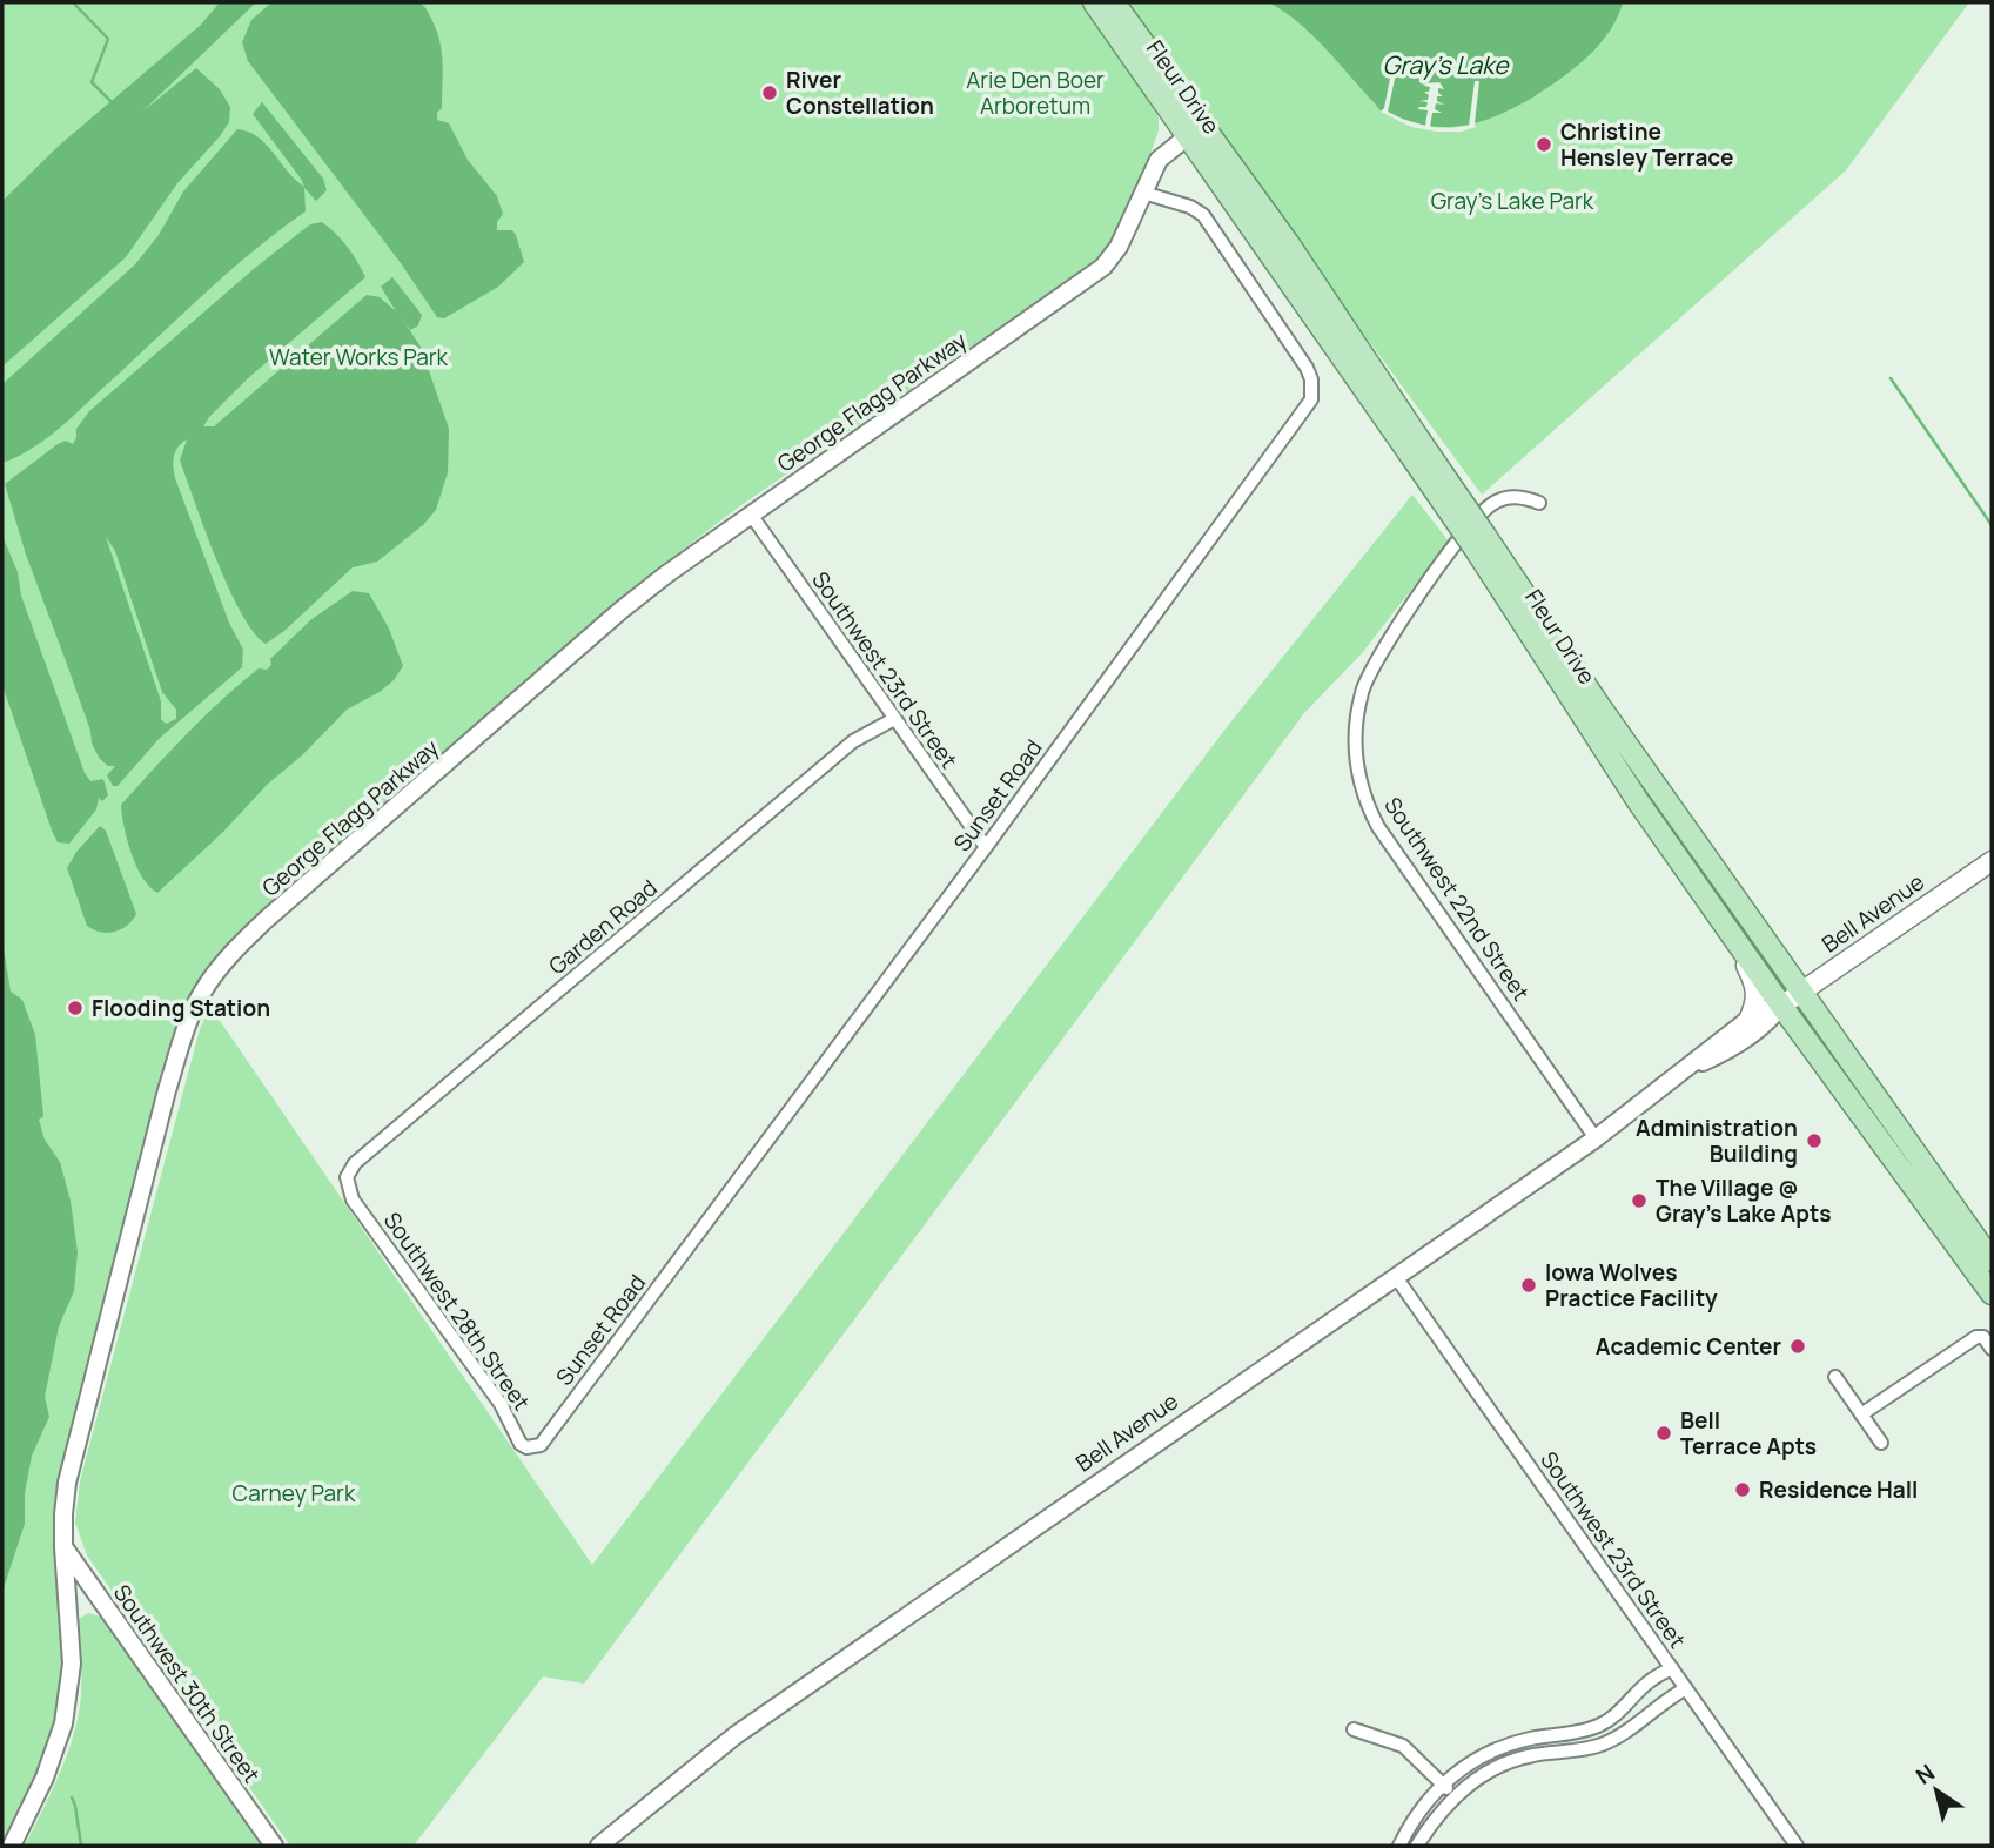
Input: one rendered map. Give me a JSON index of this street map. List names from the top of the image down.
{
  "streets": {
    "main road": ["Fleur Drive", "Bell Avenue"],
    "street": [
      "George Flagg Parkway",
      "Southwest 23rd Street",
      "Sunset Road",
      "Southwest 22nd Street",
      "Garden Road",
      "Southwest 28th Street",
      "Southwest 30th Street"
    ]
  },
  "crossings": [
    ["Fleur Drive", "George Flagg Parkway"],
    ["Fleur Drive", "Bell Avenue"],
    ["George Flagg Parkway", "Southwest 23rd Street"],
    ["George Flagg Parkway", "Sunset Road"],
    ["George Flagg Parkway", "Southwest 30th Street"],
    ["Southwest 23rd Street", "Sunset Road"],
    ["Southwest 23rd Street", "Bell Avenue"],
    ["Southwest 23rd Street", "Garden Road"],
    ["Sunset Road", "Southwest 28th Street"],
    ["Southwest 22nd Street", "Bell Avenue"],
    ["Garden Road", "Southwest 28th Street"]
  ],
  "water": ["Gray's Lake"],
  "parks": [
    "Arie Den Boer Arboretum",
    "Gray's Lake Park",
    "Water Works Park",
    "Carney Park"
  ],
  "places": [
    "River Constellation",
    "Christine Hensley Terrace",
    "Flooding Station",
    "Administration Building",
    "The Village @ Gray's Lake Apts",
    "Iowa Wolves Practice Facility",
    "Academic Center",
    "Bell Terrace Apts",
    "Residence Hall"
  ],
  "north": "top left"
}
